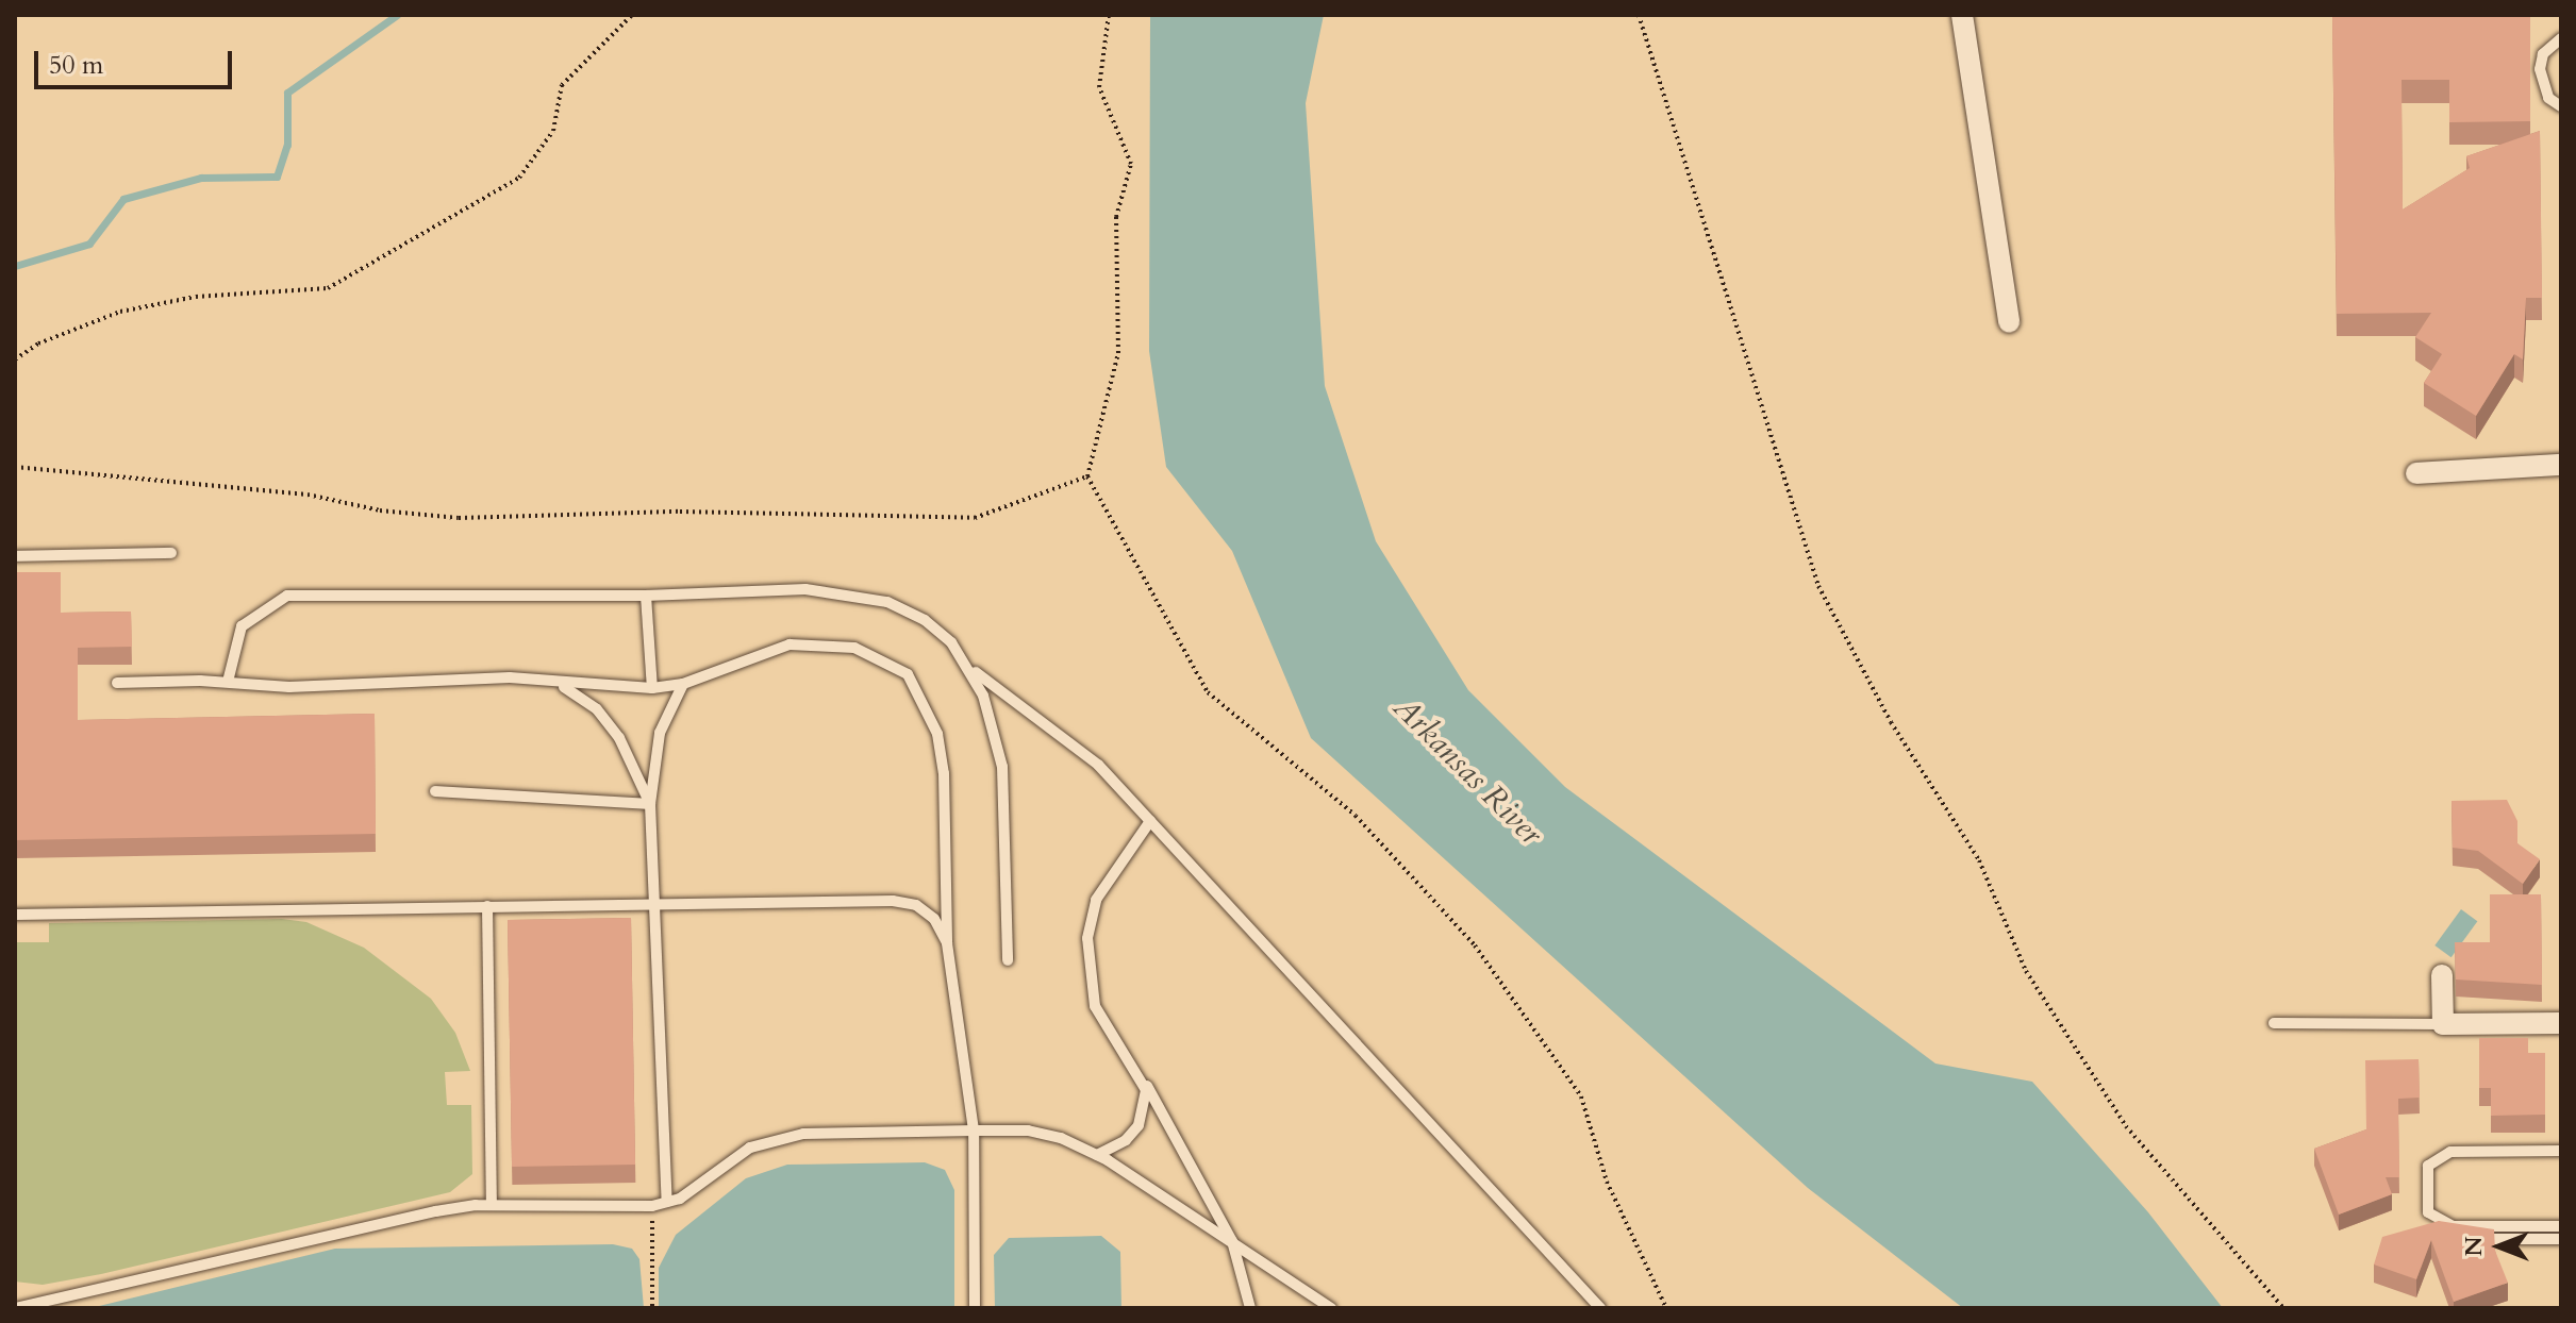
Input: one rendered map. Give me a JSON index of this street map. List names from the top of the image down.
{
  "water": ["Arkansas River"],
  "scale_bar": "50 m",
  "north": "left"
}
